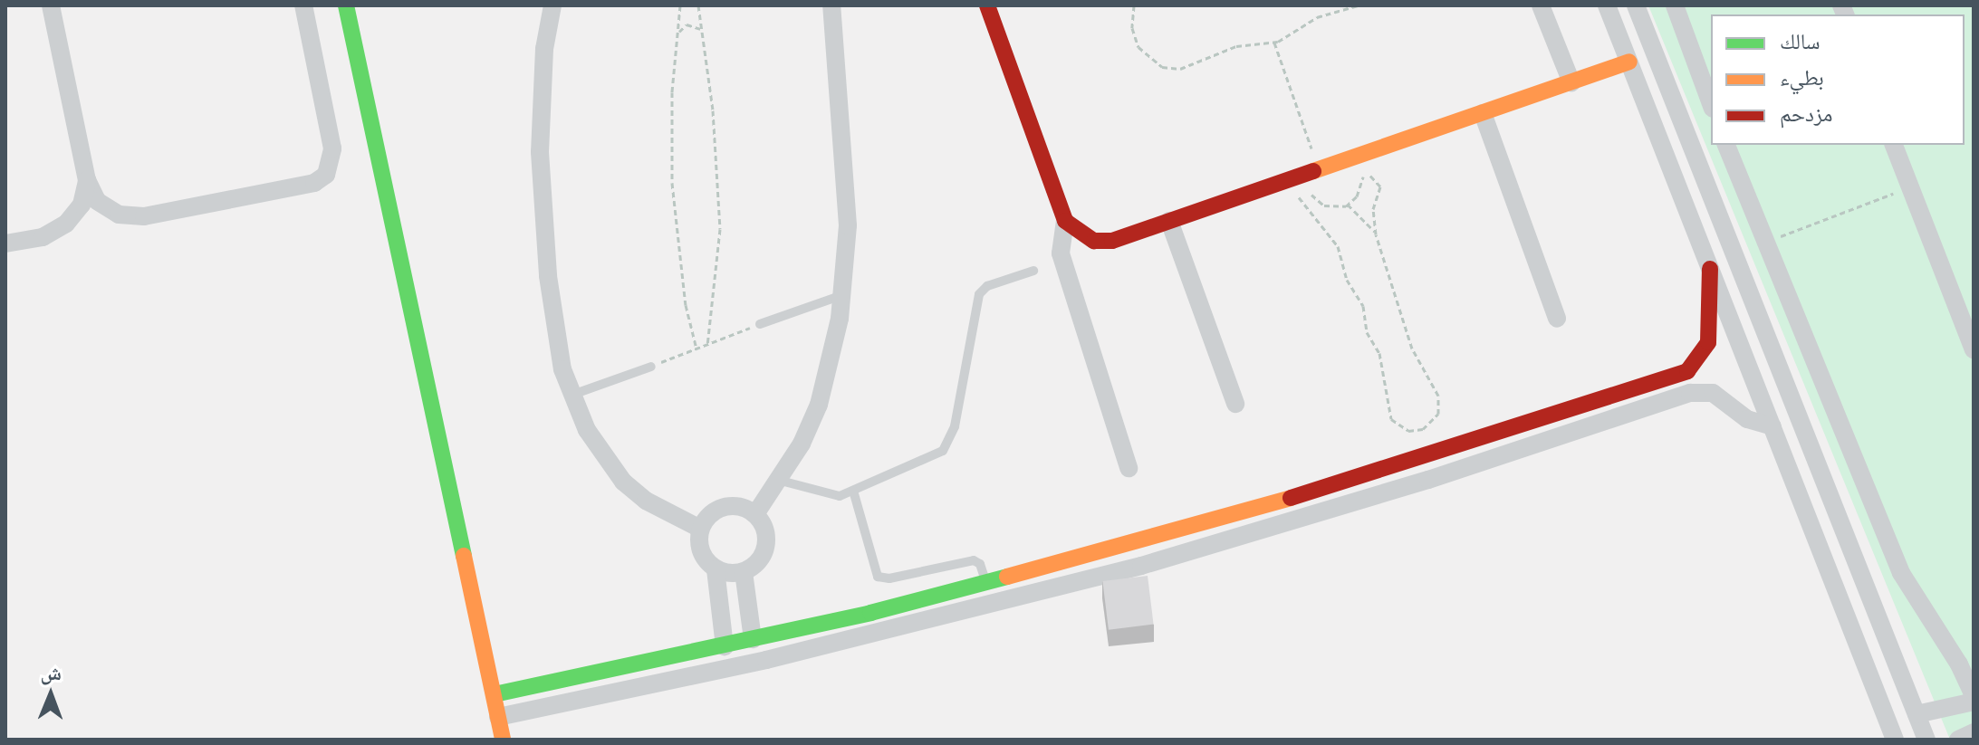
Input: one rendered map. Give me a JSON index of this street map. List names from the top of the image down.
{
  "legend": ["سالك", "بطيء", "مزدحم"],
  "north": "top"
}
